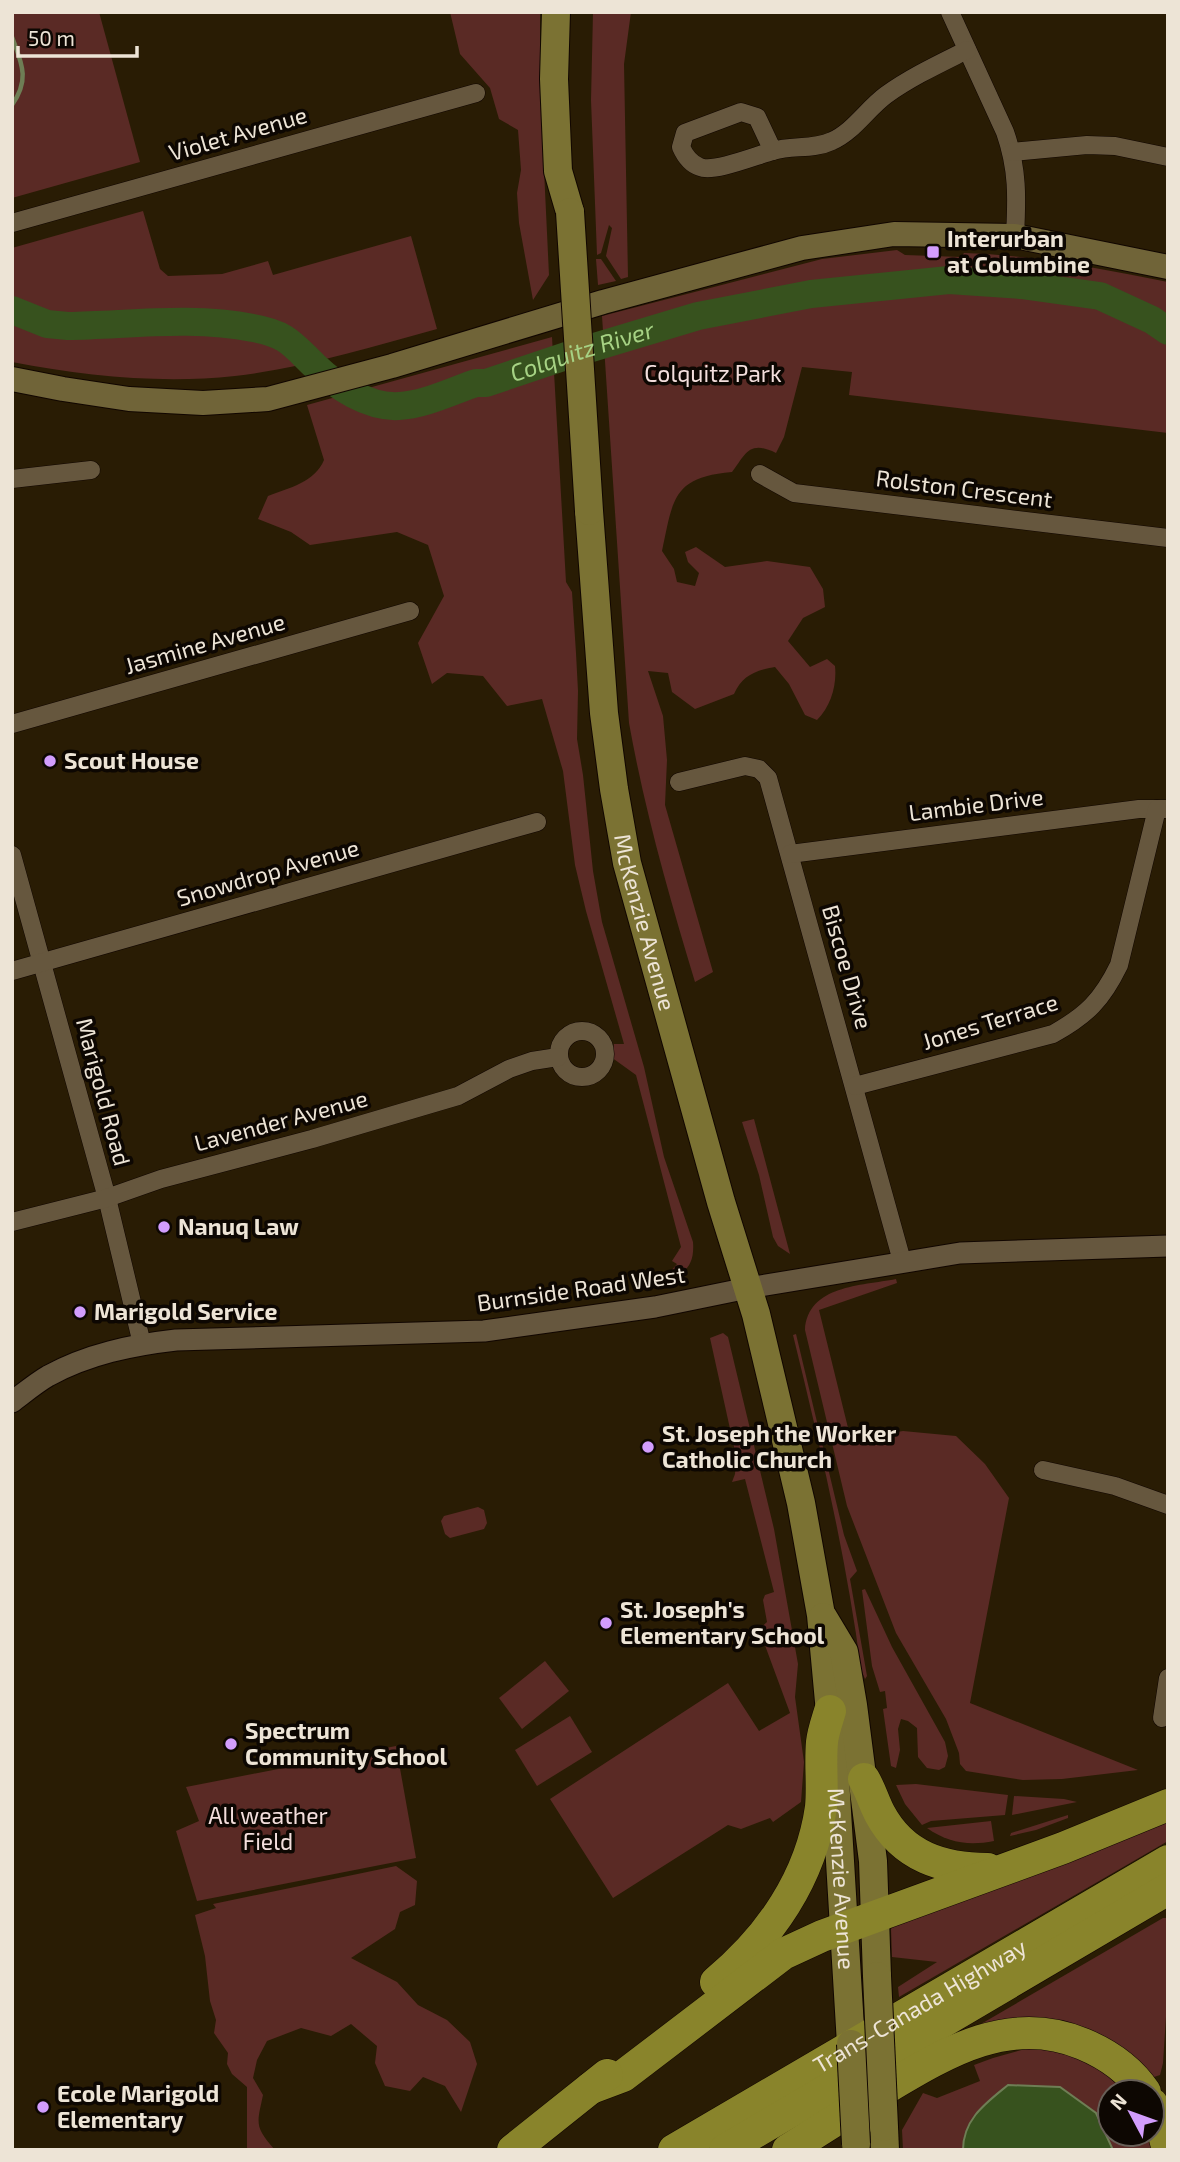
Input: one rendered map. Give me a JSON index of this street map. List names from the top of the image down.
{
  "streets": {
    "highway": ["Trans-Canada Highway"],
    "main road": ["McKenzie Avenue"],
    "street": [
      "Violet Avenue",
      "Rolston Crescent",
      "Jasmine Avenue",
      "Lambie Drive",
      "Snowdrop Avenue",
      "Biscoe Drive",
      "Jones Terrace",
      "Marigold Road",
      "Lavender Avenue",
      "Burnside Road West"
    ]
  },
  "crossings": [
    ["Lambie Drive", "Biscoe Drive"],
    ["Lambie Drive", "Jones Terrace"],
    ["Snowdrop Avenue", "Marigold Road"],
    ["McKenzie Avenue", "Burnside Road West"],
    ["Biscoe Drive", "Jones Terrace"],
    ["Biscoe Drive", "Burnside Road West"],
    ["Marigold Road", "Lavender Avenue"],
    ["Marigold Road", "Burnside Road West"]
  ],
  "water": ["Colquitz River"],
  "parks": ["Colquitz Park", "All weather Field"],
  "places": {
    "transit": ["Interurban at Columbine"],
    "other": [
      "Scout House",
      "Nanuq Law",
      "Marigold Service",
      "St. Joseph the Worker Catholic Church",
      "St. Joseph's Elementary School",
      "Spectrum Community School",
      "Ecole Marigold Elementary"
    ]
  },
  "scale_bar": "50 m",
  "north": "top left"
}
